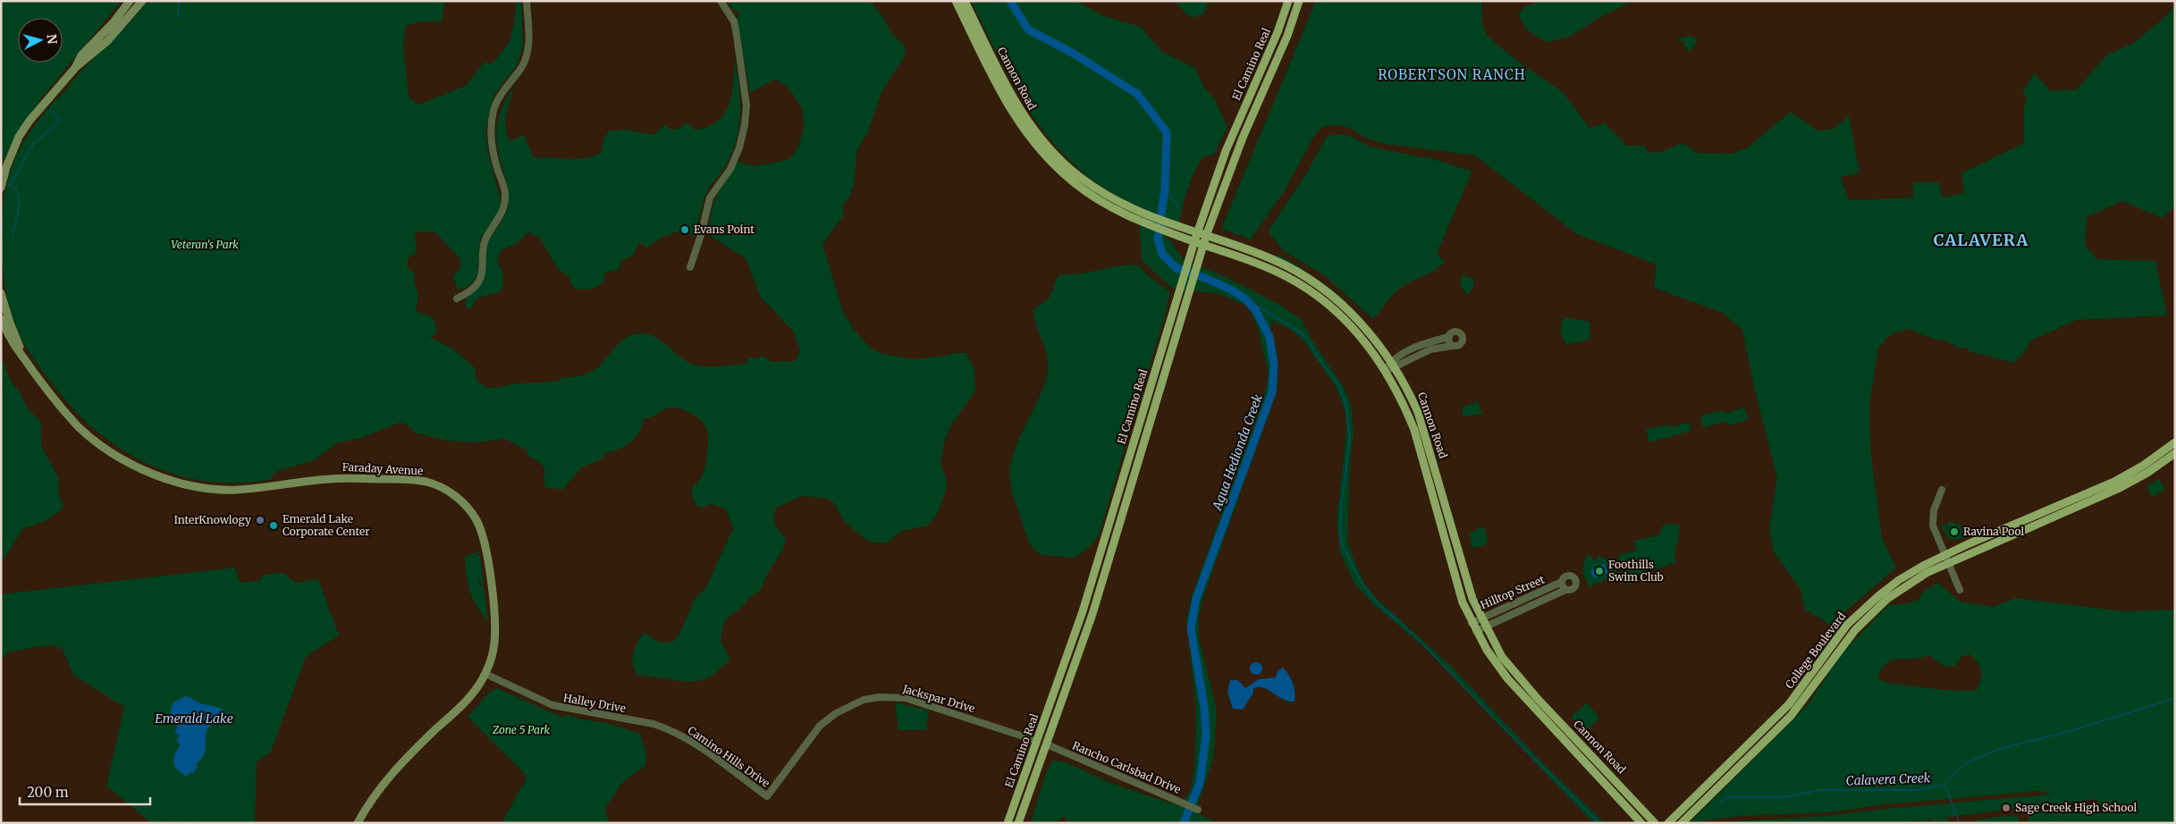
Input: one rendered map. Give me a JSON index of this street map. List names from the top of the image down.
{
  "streets": {
    "main road": [
      "El Camino Real",
      "Cannon Road",
      "Faraday Avenue",
      "College Boulevard"
    ],
    "street": [
      "Hilltop Street",
      "Jackspar Drive",
      "Halley Drive",
      "Camino Hills Drive",
      "Rancho Carlsbad Drive"
    ]
  },
  "crossings": [
    ["El Camino Real", "Cannon Road"],
    ["El Camino Real", "Jackspar Drive"],
    ["El Camino Real", "Rancho Carlsbad Drive"],
    ["Cannon Road", "Hilltop Street"],
    ["Faraday Avenue", "Halley Drive"],
    ["Jackspar Drive", "Camino Hills Drive"],
    ["Halley Drive", "Camino Hills Drive"]
  ],
  "districts": ["ROBERTSON RANCH", "CALAVERA"],
  "water": ["Agua Hedionda Creek", "Emerald Lake", "Calavera Creek"],
  "parks": ["Veteran's Park", "Zone 5 Park"],
  "places": [
    "Evans Point",
    "InterKnowlogy",
    "Emerald Lake Corporate Center",
    "Ravina Pool",
    "Foothills Swim Club",
    "Sage Creek High School"
  ],
  "scale_bar": "200 m",
  "north": "right"
}
